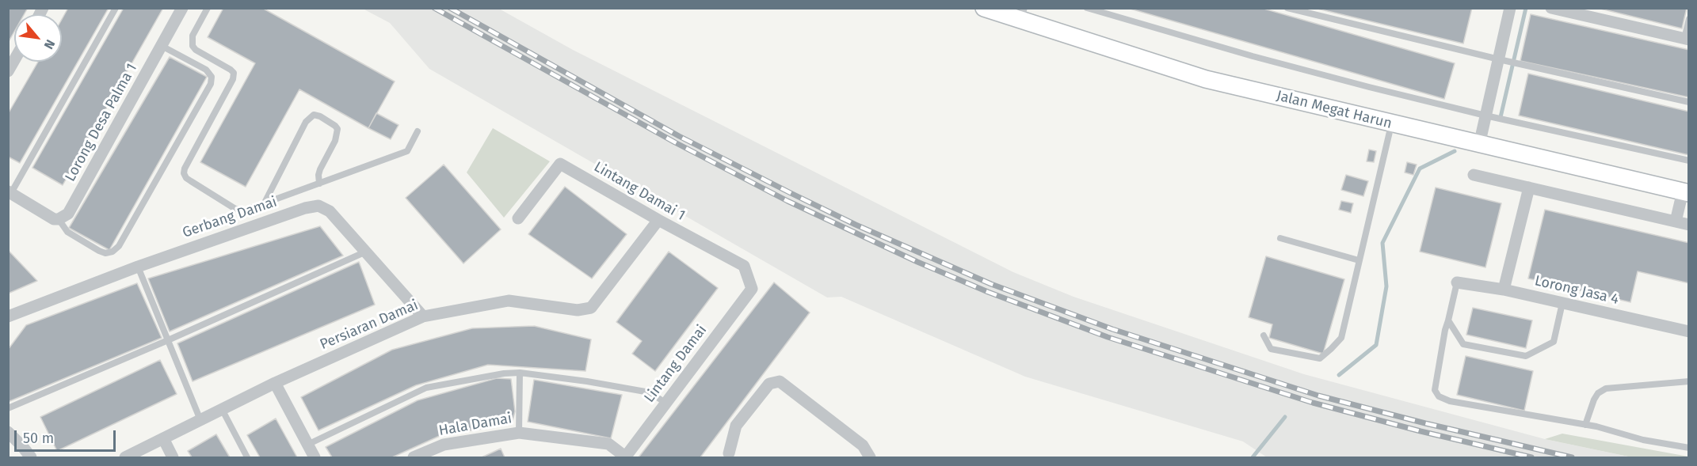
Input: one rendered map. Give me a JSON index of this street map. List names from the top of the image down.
{
  "streets": {
    "street": [
      "Jalan Megat Harun",
      "Lorong Desa Palma 1",
      "Lintang Damai 1",
      "Gerbang Damai",
      "Lorong Jasa 4",
      "Persiaran Damai",
      "Lintang Damai",
      "Hala Damai"
    ]
  },
  "crossings": [
    ["Lintang Damai 1", "Persiaran Damai"],
    ["Lintang Damai 1", "Lintang Damai"],
    ["Gerbang Damai", "Persiaran Damai"],
    ["Lintang Damai", "Hala Damai"]
  ],
  "scale_bar": "50 m",
  "north": "bottom right"
}
